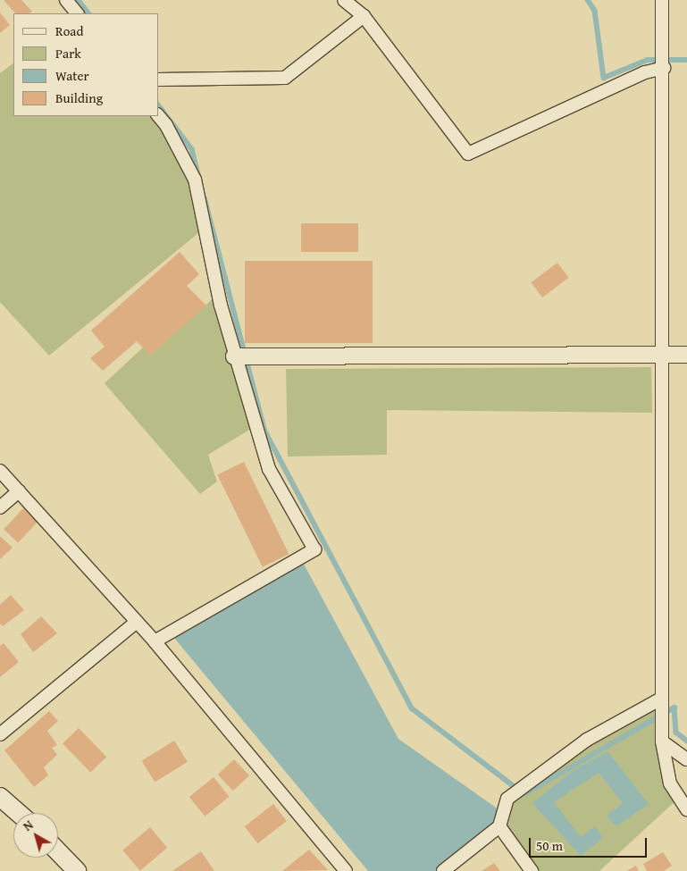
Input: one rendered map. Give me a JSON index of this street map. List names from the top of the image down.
{
  "legend": [
    "Road",
    "Park",
    "Water",
    "Building"
  ],
  "scale_bar": "50 m",
  "north": "top left"
}
